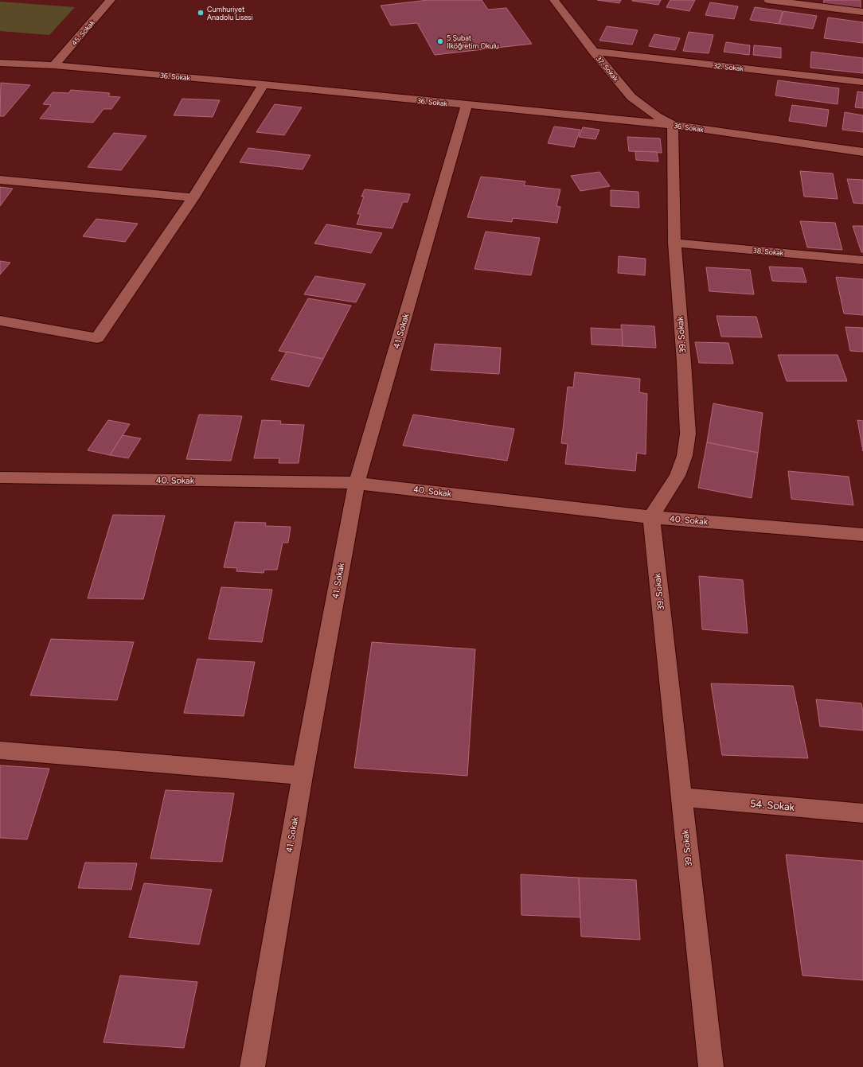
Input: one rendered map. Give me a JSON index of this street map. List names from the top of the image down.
{
  "streets": {
    "street": [
      "45. Sokak",
      "32. Sokak",
      "37. Sokak",
      "36. Sokak",
      "38. Sokak",
      "41. Sokak",
      "39. Sokak",
      "40. Sokak",
      "54. Sokak"
    ]
  },
  "crossings": [
    ["45. Sokak", "36. Sokak"],
    ["32. Sokak", "37. Sokak"],
    ["37. Sokak", "36. Sokak"],
    ["37. Sokak", "39. Sokak"],
    ["36. Sokak", "41. Sokak"],
    ["36. Sokak", "39. Sokak"],
    ["38. Sokak", "39. Sokak"],
    ["41. Sokak", "40. Sokak"],
    ["39. Sokak", "40. Sokak"],
    ["39. Sokak", "54. Sokak"]
  ],
  "places": ["Cumhuriyet Anadolu Lisesi", "5 Şubat İlköğretim Okulu"]
}
